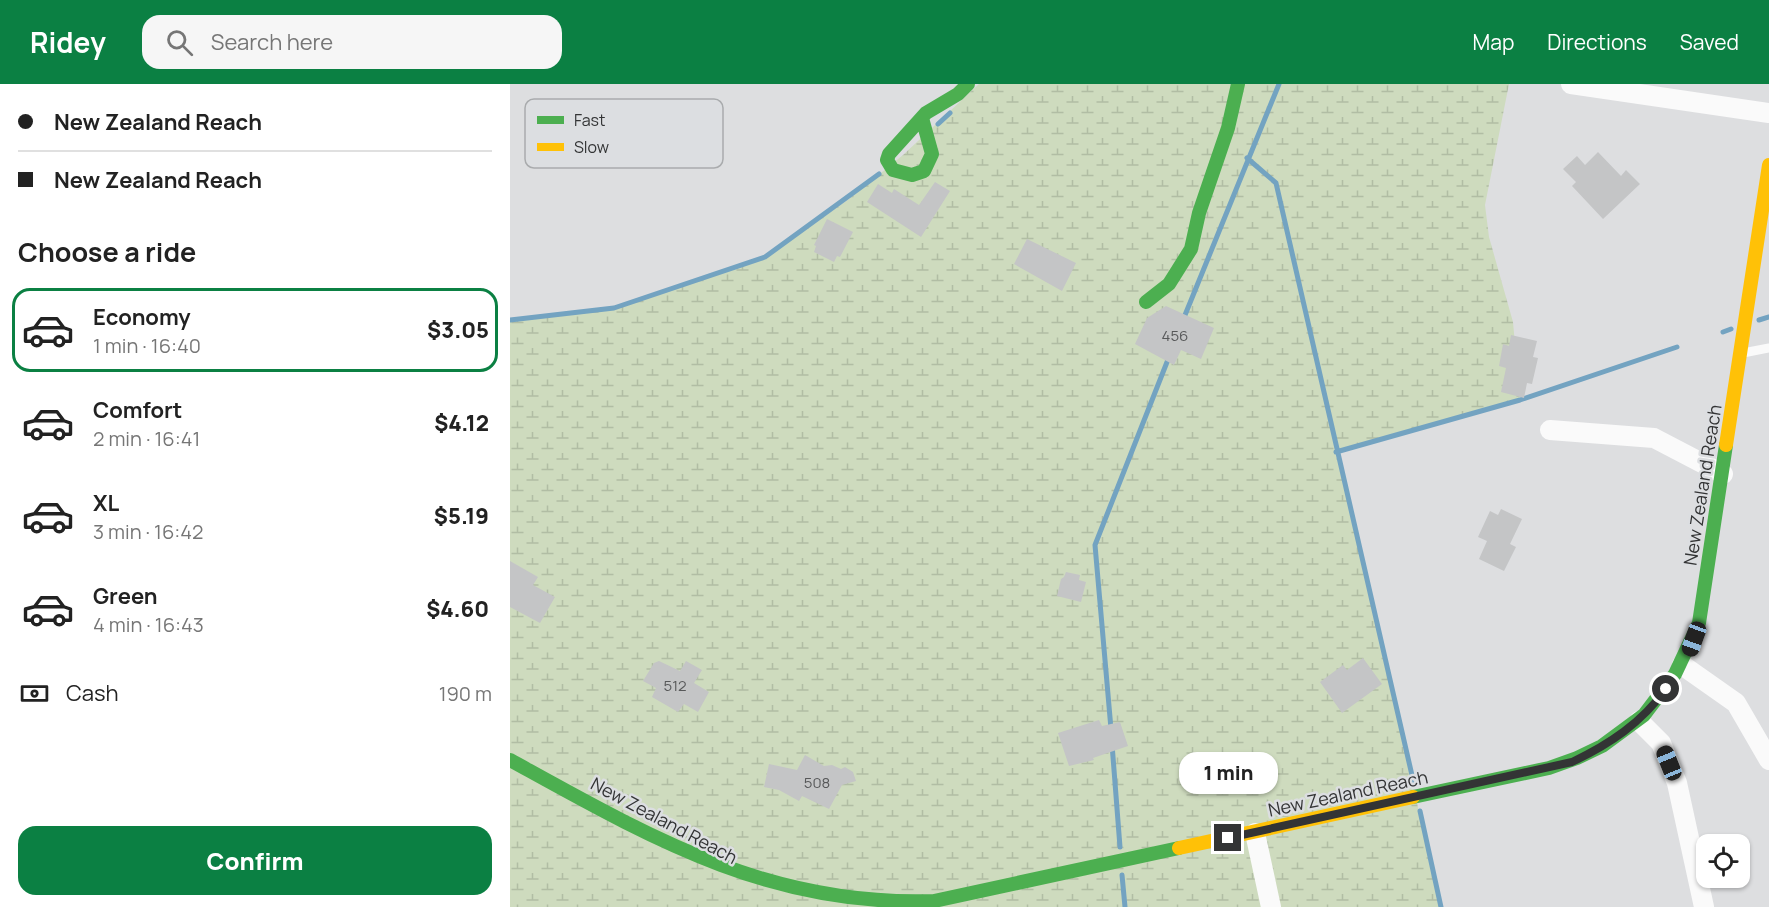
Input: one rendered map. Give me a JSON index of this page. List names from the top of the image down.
{
  "streets": {
    "street": ["New Zealand Reach"]
  },
  "house_numbers": ["456", "512", "508"],
  "legend": ["Fast", "Slow"],
  "page": {
    "header": "Ridey",
    "search": "Search here",
    "nav": ["Map", "Directions", "Saved"],
    "banner": ["New Zealand Reach", "New Zealand Reach"],
    "heading": "Choose a ride",
    "list": [
      {
        "name": "Economy",
        "note": "1 min · 16:40",
        "value": "$3.05"
      },
      {
        "name": "Comfort",
        "note": "2 min · 16:41",
        "value": "$4.12"
      },
      {
        "name": "XL",
        "note": "3 min · 16:42",
        "value": "$5.19"
      },
      {
        "name": "Green",
        "note": "4 min · 16:43",
        "value": "$4.60"
      }
    ],
    "pay": ["Cash", "190 m"],
    "bubble": "1 min",
    "buttons": "Confirm"
  }
}
